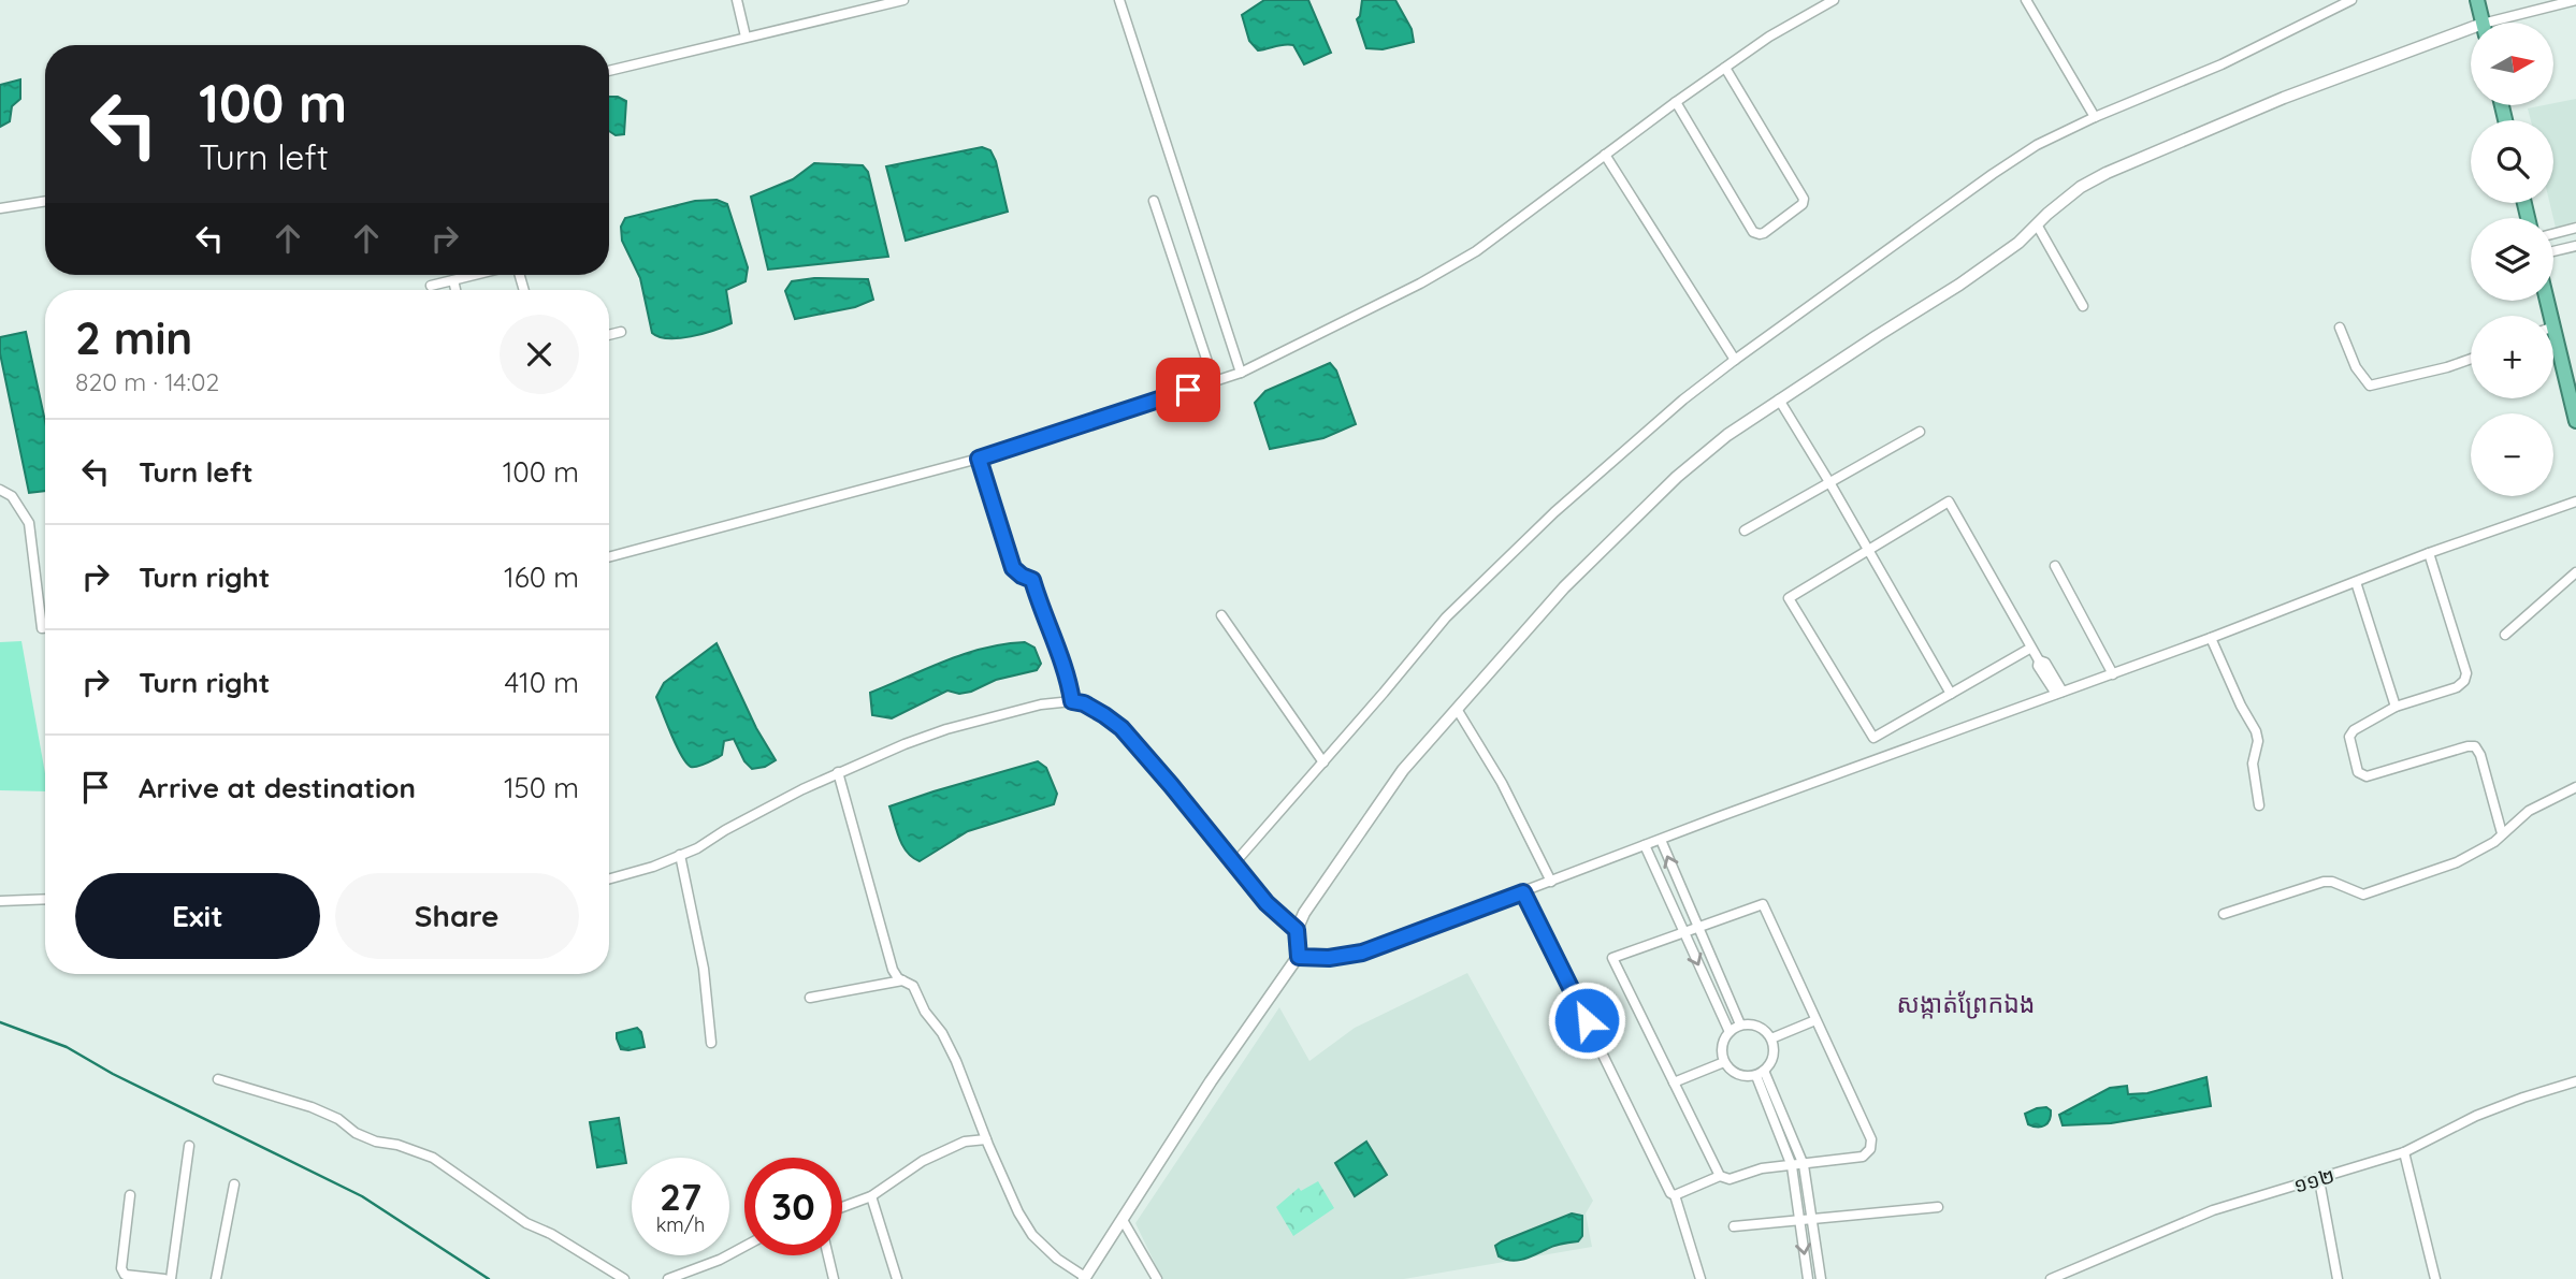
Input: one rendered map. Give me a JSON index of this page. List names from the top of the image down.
{
  "streets": {
    "street": ["១១២"]
  },
  "districts": ["សង្កាត់ព្រែកឯង"],
  "north": "right",
  "page": {
    "map_buttons": ["+", "−"],
    "turn": ["100 m", "Turn left"],
    "heading": ["2 min", "820 m · 14:02"],
    "list": [
      {
        "name": "Turn left",
        "value": "100 m"
      },
      {
        "name": "Turn right",
        "value": "160 m"
      },
      {
        "name": "Turn right",
        "value": "410 m"
      },
      {
        "name": "Arrive at destination",
        "value": "150 m"
      }
    ],
    "buttons": ["Exit", "Share"],
    "speed": "27 km/h",
    "limit": "30"
  }
}
